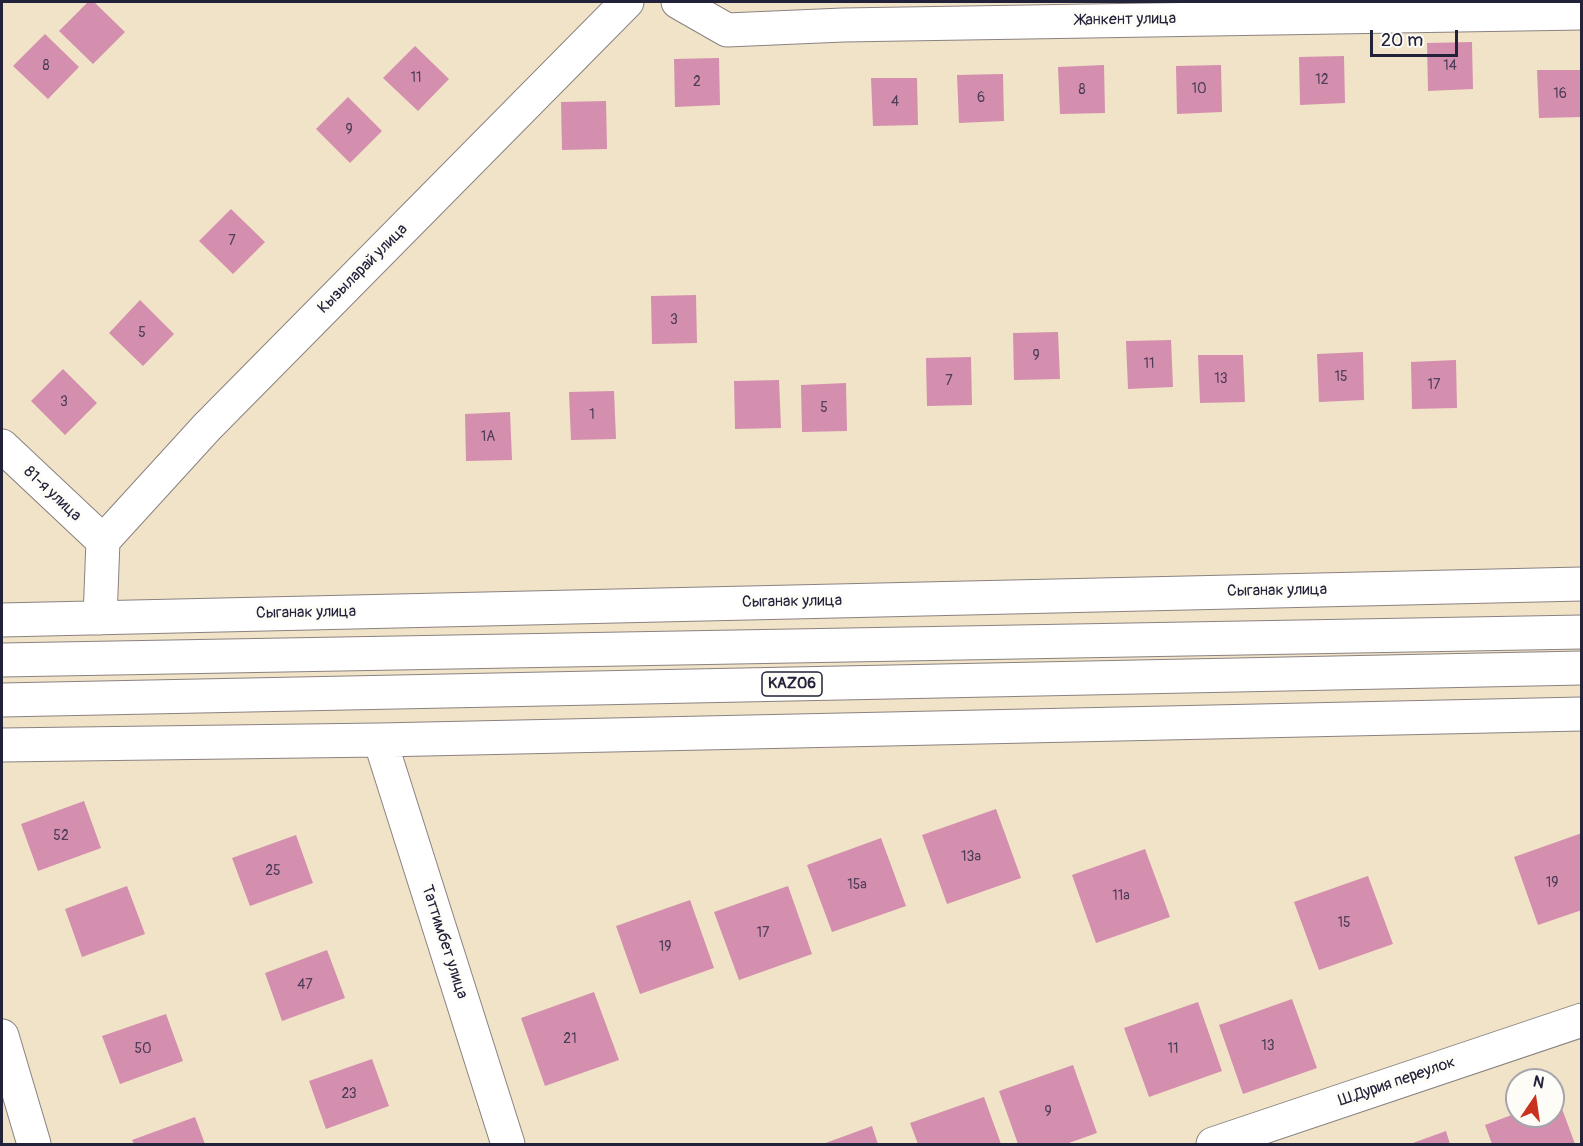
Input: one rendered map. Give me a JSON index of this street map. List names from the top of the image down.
{
  "streets": {
    "main road": [
      "Жанкент улица",
      "Кызыларай улица",
      "81-я улица",
      "Сыганак улица",
      "KАZ06",
      "Таттимбет улица",
      "Ш.Дурия переулок"
    ]
  },
  "crossings": [
    ["Кызыларай улица", "81-я улица"]
  ],
  "house_numbers": [
    "8",
    "14",
    "11",
    "12",
    "2",
    "10",
    "8",
    "16",
    "6",
    "4",
    "9",
    "7",
    "3",
    "5",
    "9",
    "11",
    "15",
    "13",
    "7",
    "17",
    "3",
    "5",
    "1",
    "1А",
    "52",
    "13a",
    "25",
    "19",
    "15a",
    "11a",
    "15",
    "17",
    "19",
    "47",
    "21",
    "13",
    "50",
    "11",
    "23",
    "9"
  ],
  "scale_bar": "20 m",
  "north": "top"
}
